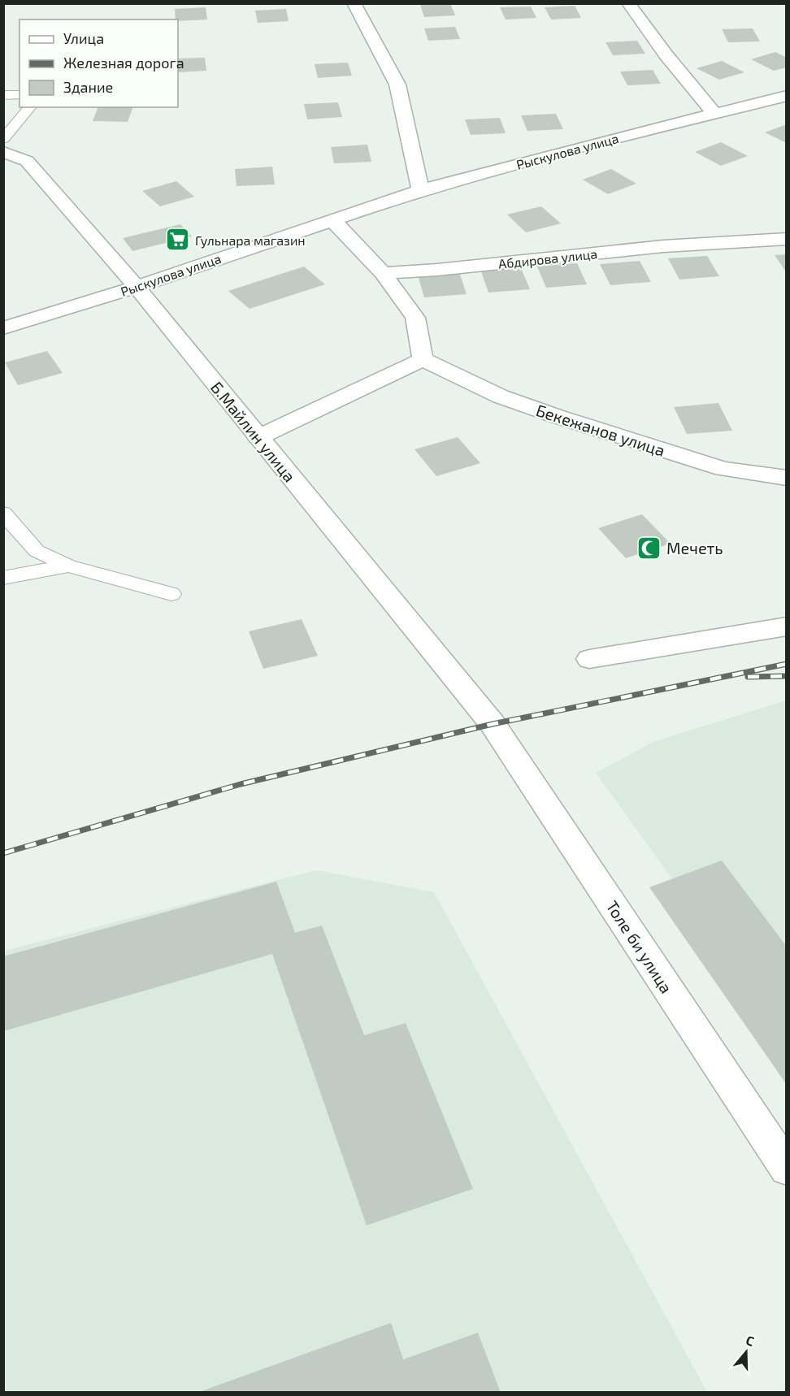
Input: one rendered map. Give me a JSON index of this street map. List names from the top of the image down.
{
  "streets": {
    "street": [
      "Рыскулова улица",
      "Абдирова улица",
      "Бекежанов улица",
      "Б.Майлин улица",
      "Толе би улица"
    ]
  },
  "crossings": [
    ["Рыскулова улица", "Б.Майлин улица"],
    ["Б.Майлин улица", "Толе би улица"]
  ],
  "places": {
    "supermarket": ["Гульнара магазин"],
    "mosque": ["Мечеть"]
  },
  "legend": ["Улица", "Железная дорога", "Здание"],
  "north": "top"
}
